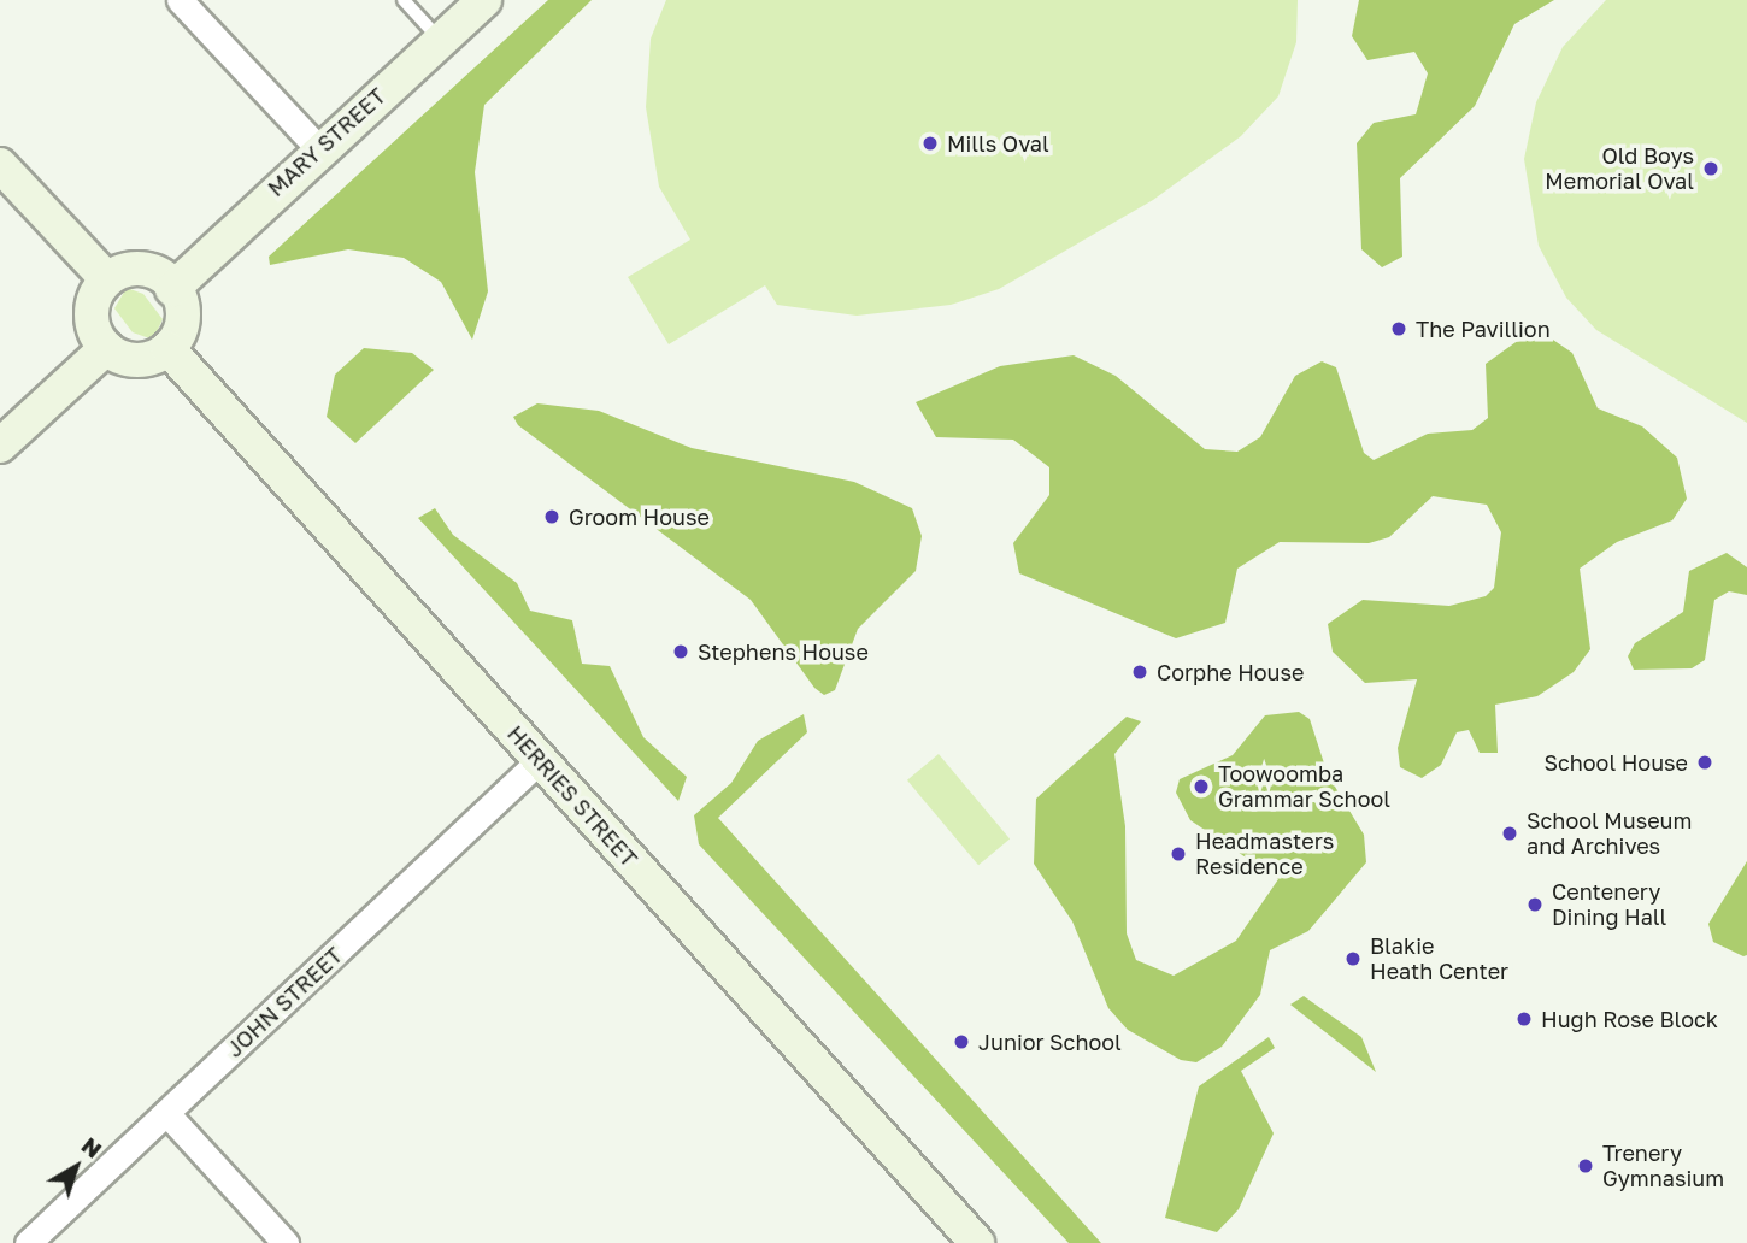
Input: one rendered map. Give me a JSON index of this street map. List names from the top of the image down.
{
  "streets": {
    "main road": ["MARY STREET", "HERRIES STREET"],
    "street": ["JOHN STREET"]
  },
  "crossings": [
    ["MARY STREET", "HERRIES STREET"],
    ["HERRIES STREET", "JOHN STREET"]
  ],
  "places": [
    "Mills Oval",
    "Old Boys Memorial Oval",
    "The Pavillion",
    "Groom House",
    "Stephens House",
    "Corphe House",
    "School House",
    "Toowoomba Grammar School",
    "School Museum and Archives",
    "Headmasters Residence",
    "Centenery Dining Hall",
    "Blakie Heath Center",
    "Hugh Rose Block",
    "Junior School",
    "Trenery Gymnasium"
  ],
  "north": "top right"
}
